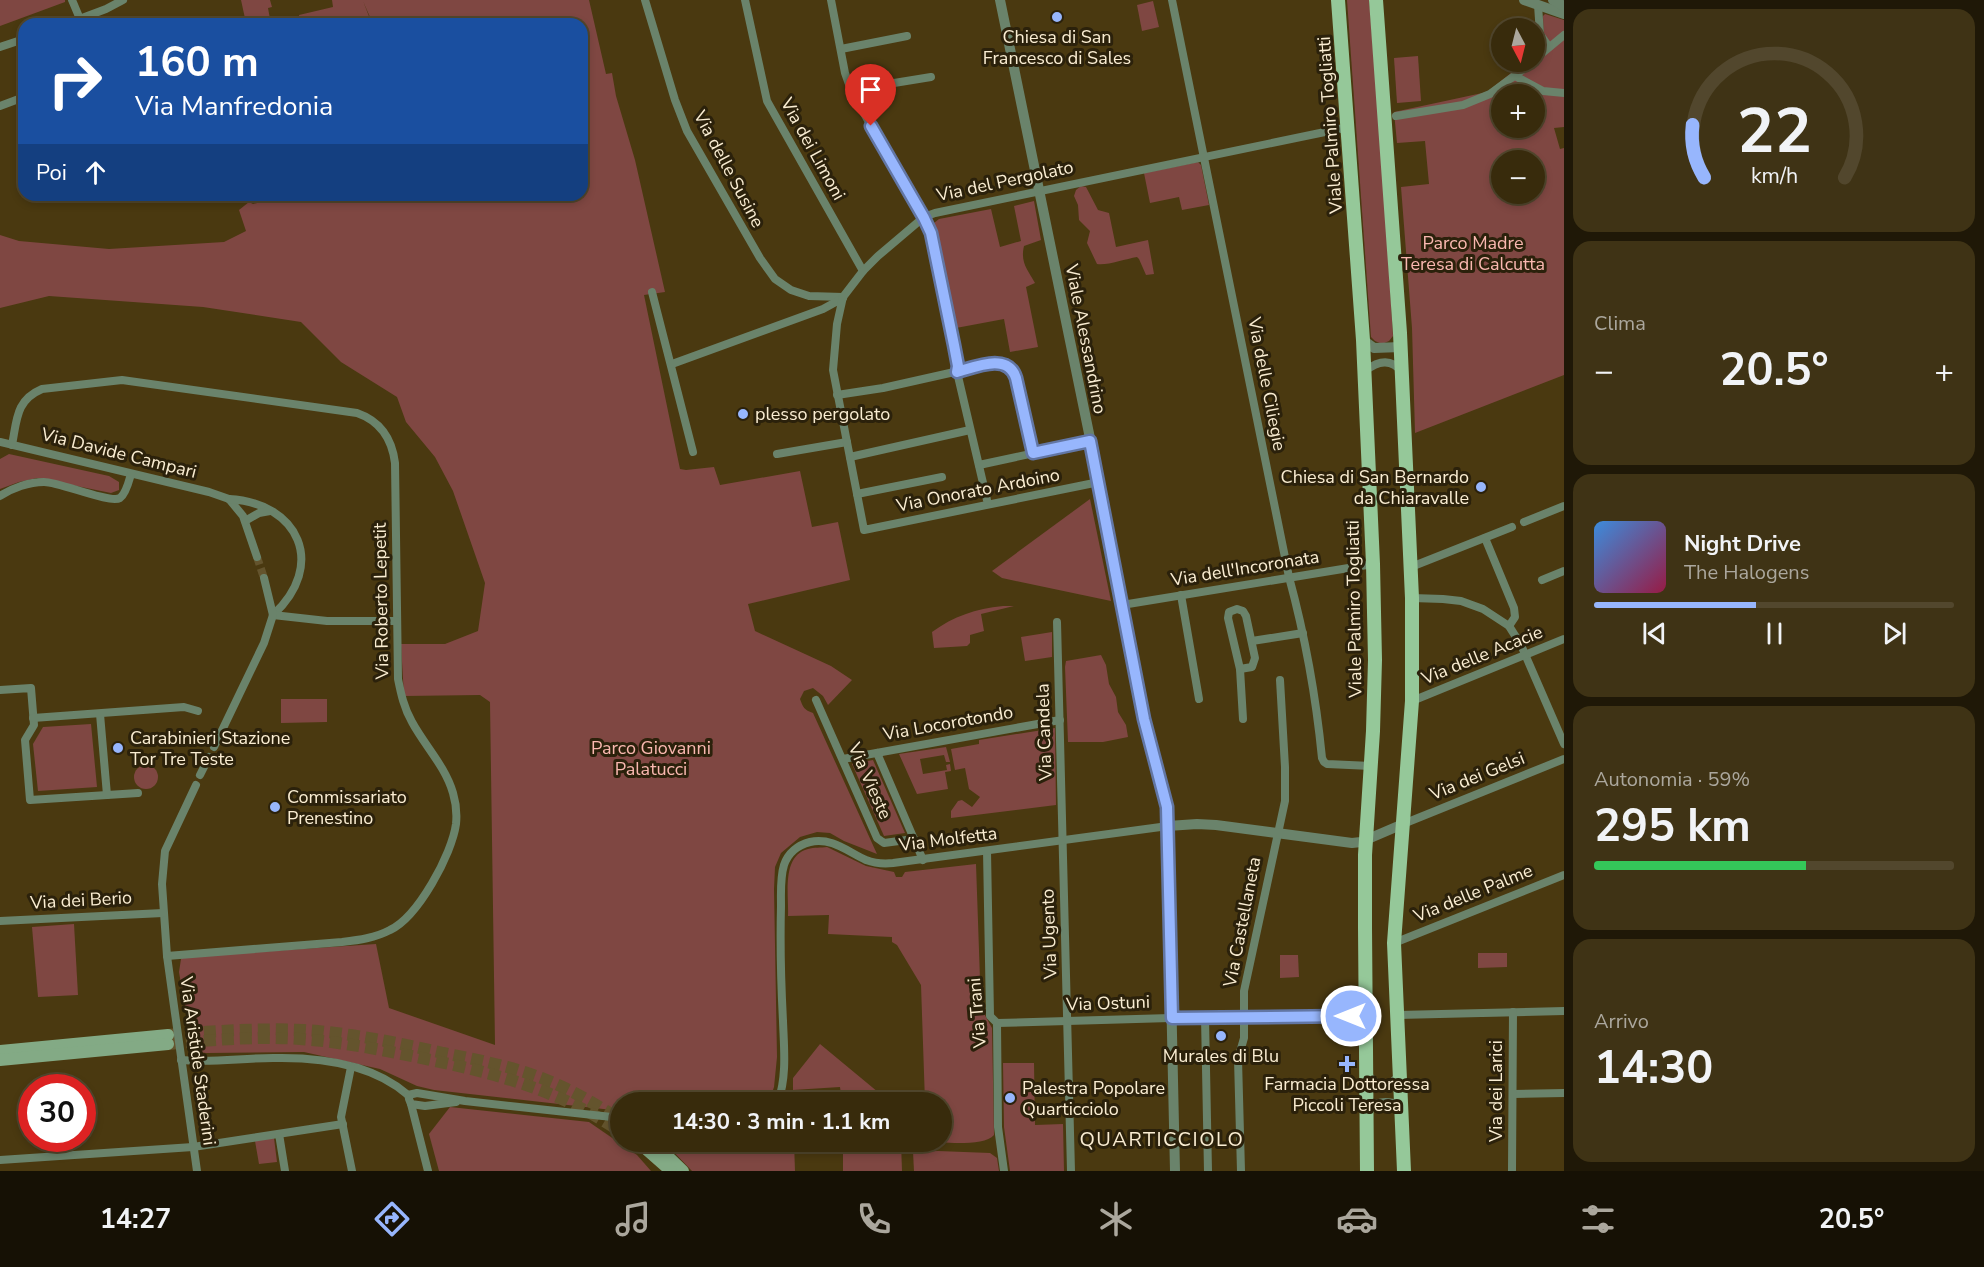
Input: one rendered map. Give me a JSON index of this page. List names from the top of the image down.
{
  "streets": {
    "main road": ["Viale Palmiro Togliatti"],
    "street": [
      "Via dei Limoni",
      "Via delle Susine",
      "Via del Pergolato",
      "Viale Alessandrino",
      "Via delle Ciliegie",
      "Via Davide Campari",
      "Via Onorato Ardoino",
      "Via dell'Incoronata",
      "Via Roberto Lepetit",
      "Via delle Acacie",
      "Via Locorotondo",
      "Via Candela",
      "Via dei Gelsi",
      "Via Vieste",
      "Via Molfetta",
      "Via delle Palme",
      "Via dei Berio",
      "Via Castellaneta",
      "Via Ugento",
      "Via Ostuni",
      "Via Trani",
      "Via Aristide Staderini",
      "Via dei Larici"
    ]
  },
  "crossings": [
    ["Viale Palmiro Togliatti", "Via del Pergolato"],
    ["Viale Palmiro Togliatti", "Via delle Ciliegie"],
    ["Viale Palmiro Togliatti", "Via dell'Incoronata"],
    ["Viale Palmiro Togliatti", "Via Molfetta"],
    ["Viale Palmiro Togliatti", "Via Ostuni"],
    ["Via dei Limoni", "Via del Pergolato"],
    ["Via delle Susine", "Via del Pergolato"],
    ["Via del Pergolato", "Viale Alessandrino"],
    ["Via del Pergolato", "Via delle Ciliegie"],
    ["Via del Pergolato", "Via Onorato Ardoino"],
    ["Viale Alessandrino", "Via Onorato Ardoino"],
    ["Viale Alessandrino", "Via dell'Incoronata"],
    ["Viale Alessandrino", "Via Molfetta"],
    ["Viale Alessandrino", "Via Ostuni"],
    ["Via delle Ciliegie", "Via dell'Incoronata"],
    ["Via Davide Campari", "Via Roberto Lepetit"],
    ["Via Roberto Lepetit", "Via Aristide Staderini"],
    ["Via Locorotondo", "Via Candela"],
    ["Via Locorotondo", "Via Vieste"],
    ["Via Candela", "Via Molfetta"],
    ["Via Candela", "Via Ugento"],
    ["Via Molfetta", "Via Castellaneta"],
    ["Via Molfetta", "Via Ugento"],
    ["Via Molfetta", "Via Trani"],
    ["Via Castellaneta", "Via Ostuni"],
    ["Via Ugento", "Via Ostuni"],
    ["Via Ostuni", "Via Trani"]
  ],
  "districts": ["QUARTICCIOLO"],
  "parks": ["Parco Madre Teresa di Calcutta", "Parco Giovanni Palatucci"],
  "places": {
    "other": [
      "Chiesa di San Francesco di Sales",
      "plesso pergolato",
      "Chiesa di San Bernardo da Chiaravalle",
      "Carabinieri Stazione Tor Tre Teste",
      "Commissariato Prenestino",
      "Murales di Blu",
      "Palestra Popolare Quarticciolo"
    ],
    "health": ["Farmacia Dottoressa Piccoli Teresa"]
  },
  "north": "bottom",
  "page": {
    "map_buttons": ["+", "−"],
    "turn": ["160 m", "Via Manfredonia"],
    "then": "Poi",
    "tile": [
      "Clima",
      ["Autonomia · 59%", "295 km"],
      ["Arrivo", "14:30"]
    ],
    "heat": ["−", "20.5°", "+"],
    "song": ["Night Drive", "The Halogens"],
    "limit": "30",
    "trip": "14:30 · 3 min · 1.1 km",
    "tabs": ["14:27", "20.5°"],
    "gauge": ["22", "km/h"]
  }
}
